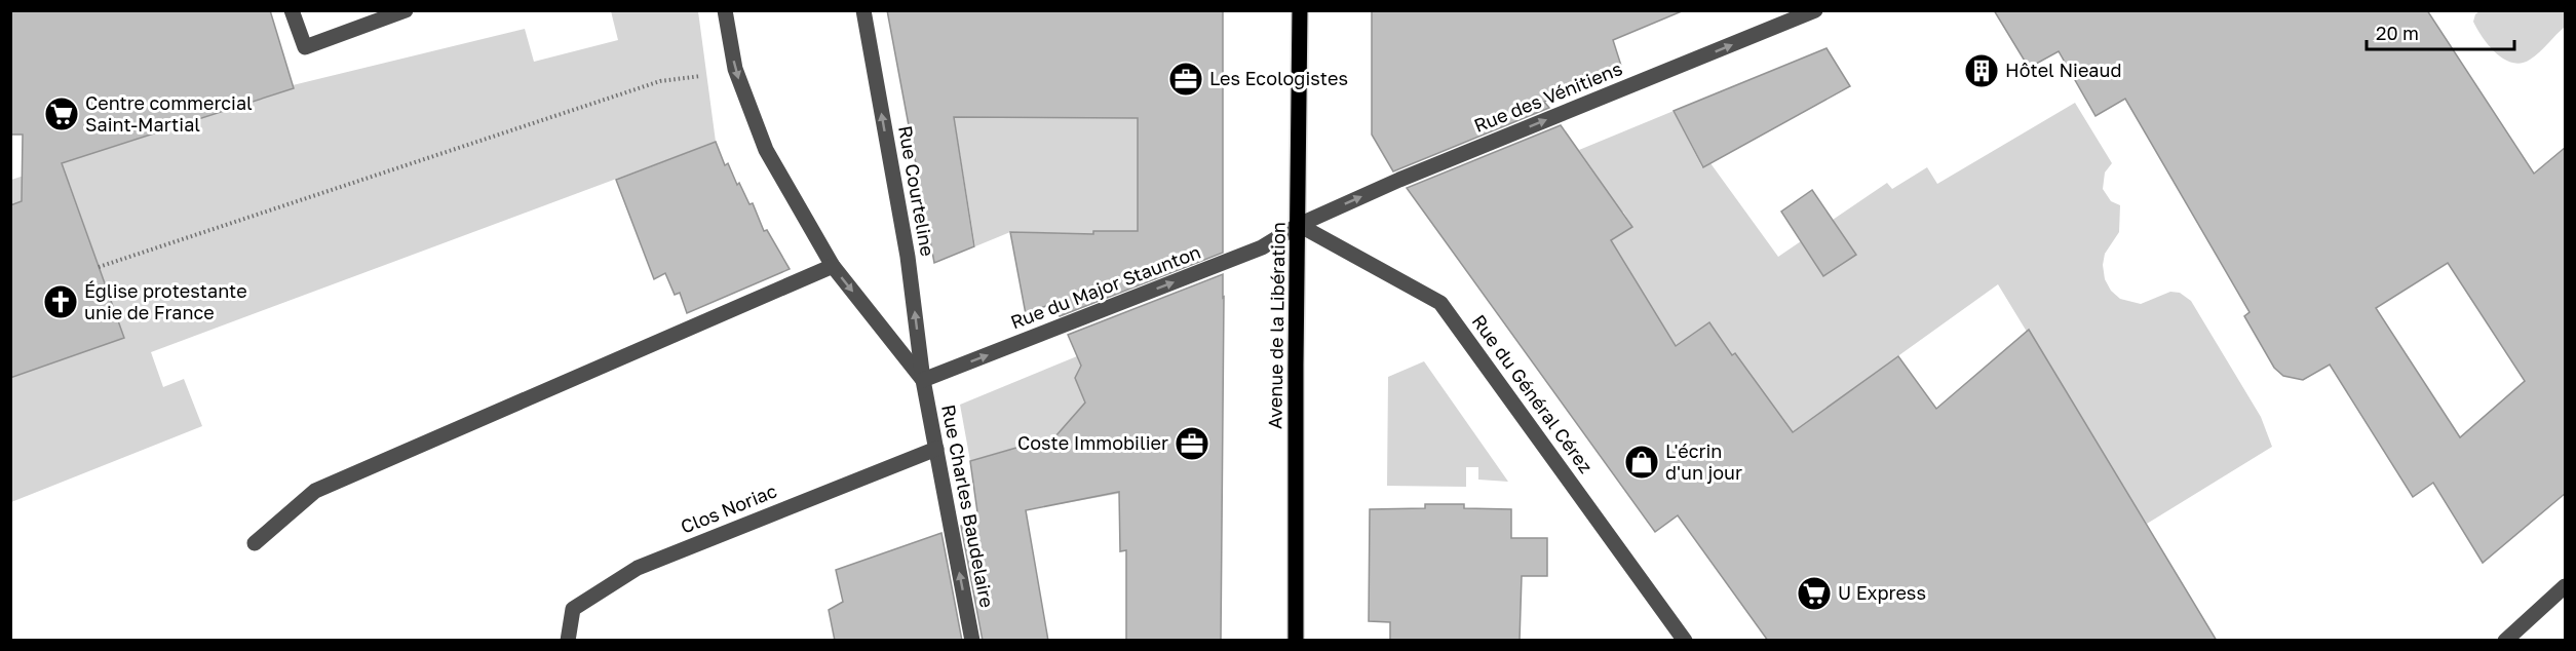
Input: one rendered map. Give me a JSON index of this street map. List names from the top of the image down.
{
  "streets": {
    "main road": ["Avenue de la Libération"],
    "street": [
      "Rue des Vénitiens",
      "Rue Courteline",
      "Rue du Major Staunton",
      "Rue du Général Cérez",
      "Rue Charles Baudelaire",
      "Clos Noriac"
    ]
  },
  "crossings": [
    ["Rue des Vénitiens", "Rue du Major Staunton"],
    ["Rue des Vénitiens", "Avenue de la Libération"],
    ["Rue des Vénitiens", "Rue du Général Cérez"],
    ["Rue Courteline", "Rue du Major Staunton"],
    ["Rue Courteline", "Rue Charles Baudelaire"],
    ["Rue du Major Staunton", "Avenue de la Libération"],
    ["Rue du Major Staunton", "Rue du Général Cérez"],
    ["Rue du Major Staunton", "Rue Charles Baudelaire"],
    ["Avenue de la Libération", "Rue du Général Cérez"],
    ["Rue Charles Baudelaire", "Clos Noriac"]
  ],
  "one_way": ["Rue des Vénitiens", "Rue du Major Staunton", "Rue Charles Baudelaire"],
  "places": {
    "building": ["Hôtel Nieaud"],
    "office": ["Les Ecologistes", "Coste Immobilier"],
    "supermarket": ["Centre commercial Saint-Martial", "U Express"],
    "church": ["Église protestante unie de France"],
    "shop": ["L'écrin d'un jour"]
  },
  "scale_bar": "20 m"
}
